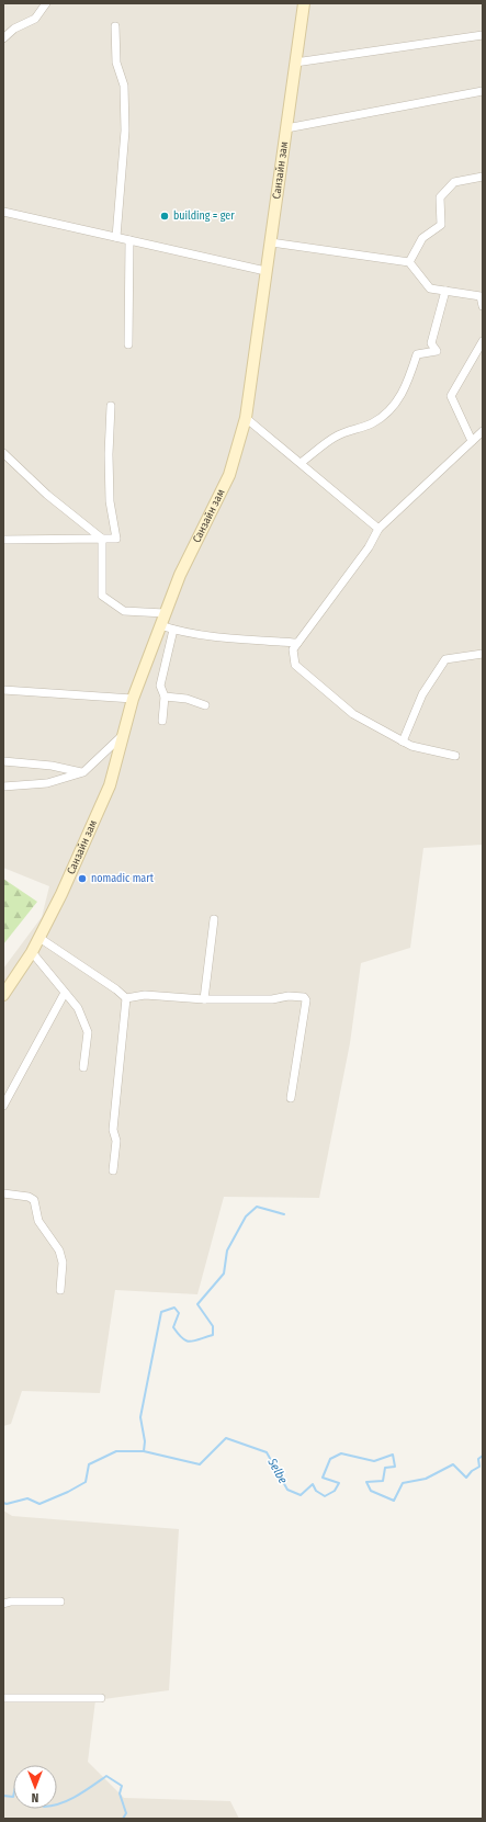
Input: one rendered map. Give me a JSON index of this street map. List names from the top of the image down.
{
  "streets": {
    "main road": ["Санзайн зам"]
  },
  "water": ["Selbe"],
  "places": ["building = ger", "nomadic mart"],
  "north": "bottom"
}
